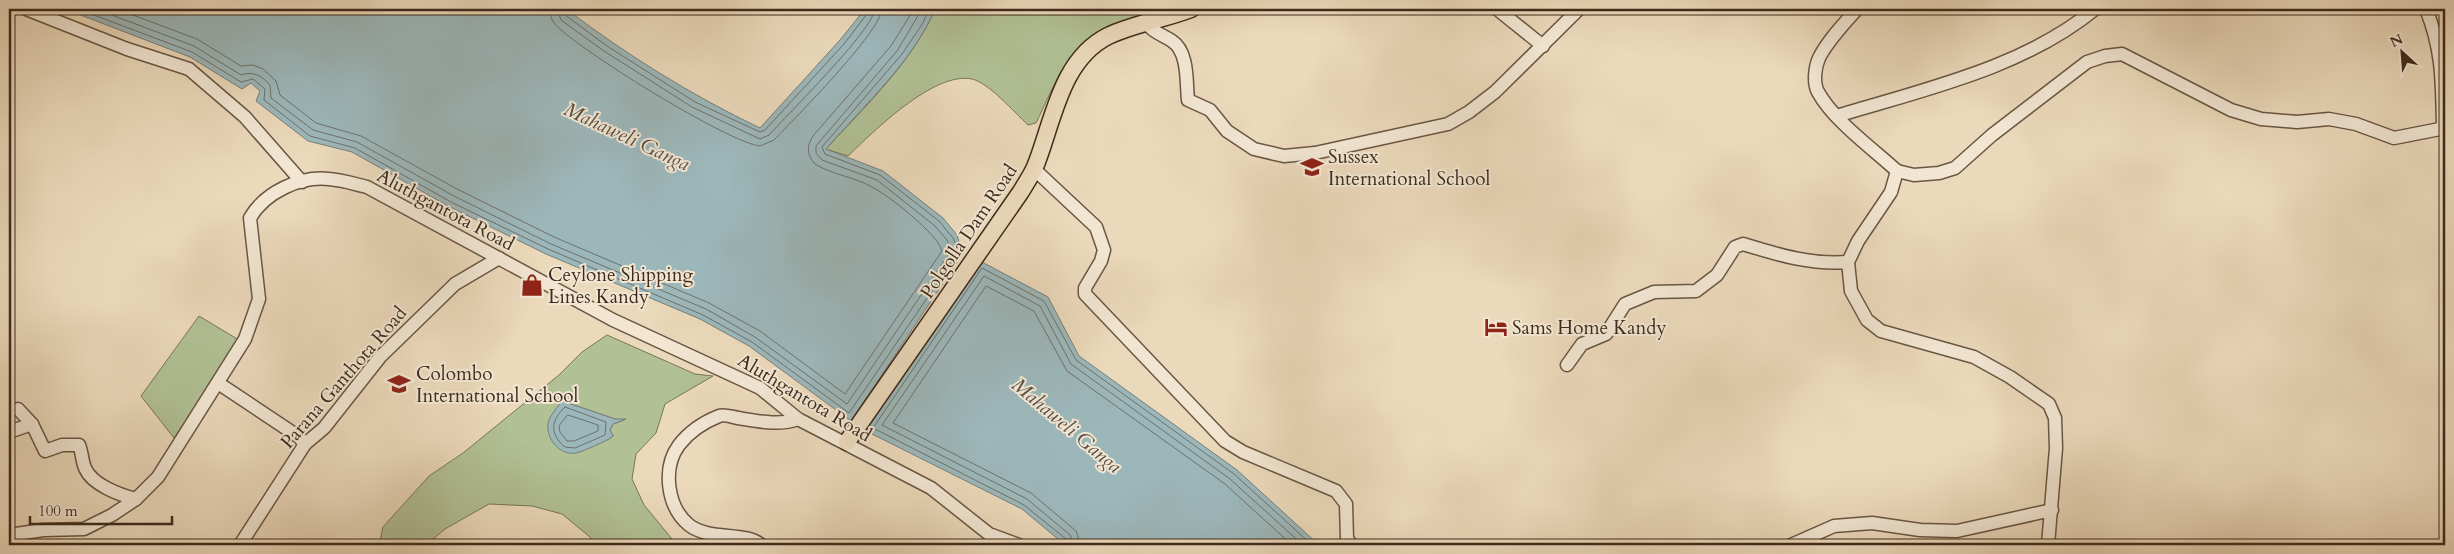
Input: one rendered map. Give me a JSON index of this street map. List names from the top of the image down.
{
  "streets": {
    "main road": ["Polgolla Dam Road"],
    "street": ["Aluthgantota Road", "Parana Ganthota Road"]
  },
  "crossings": [
    ["Aluthgantota Road", "Polgolla Dam Road"],
    ["Aluthgantota Road", "Parana Ganthota Road"]
  ],
  "water": ["Mahaweli Ganga"],
  "places": {
    "school or university": ["Sussex International School", "Colombo International School"],
    "shop": ["Ceylone Shipping Lines Kandy"],
    "hotel": ["Sams Home Kandy"]
  },
  "scale_bar": "100 m",
  "north": "top left"
}
